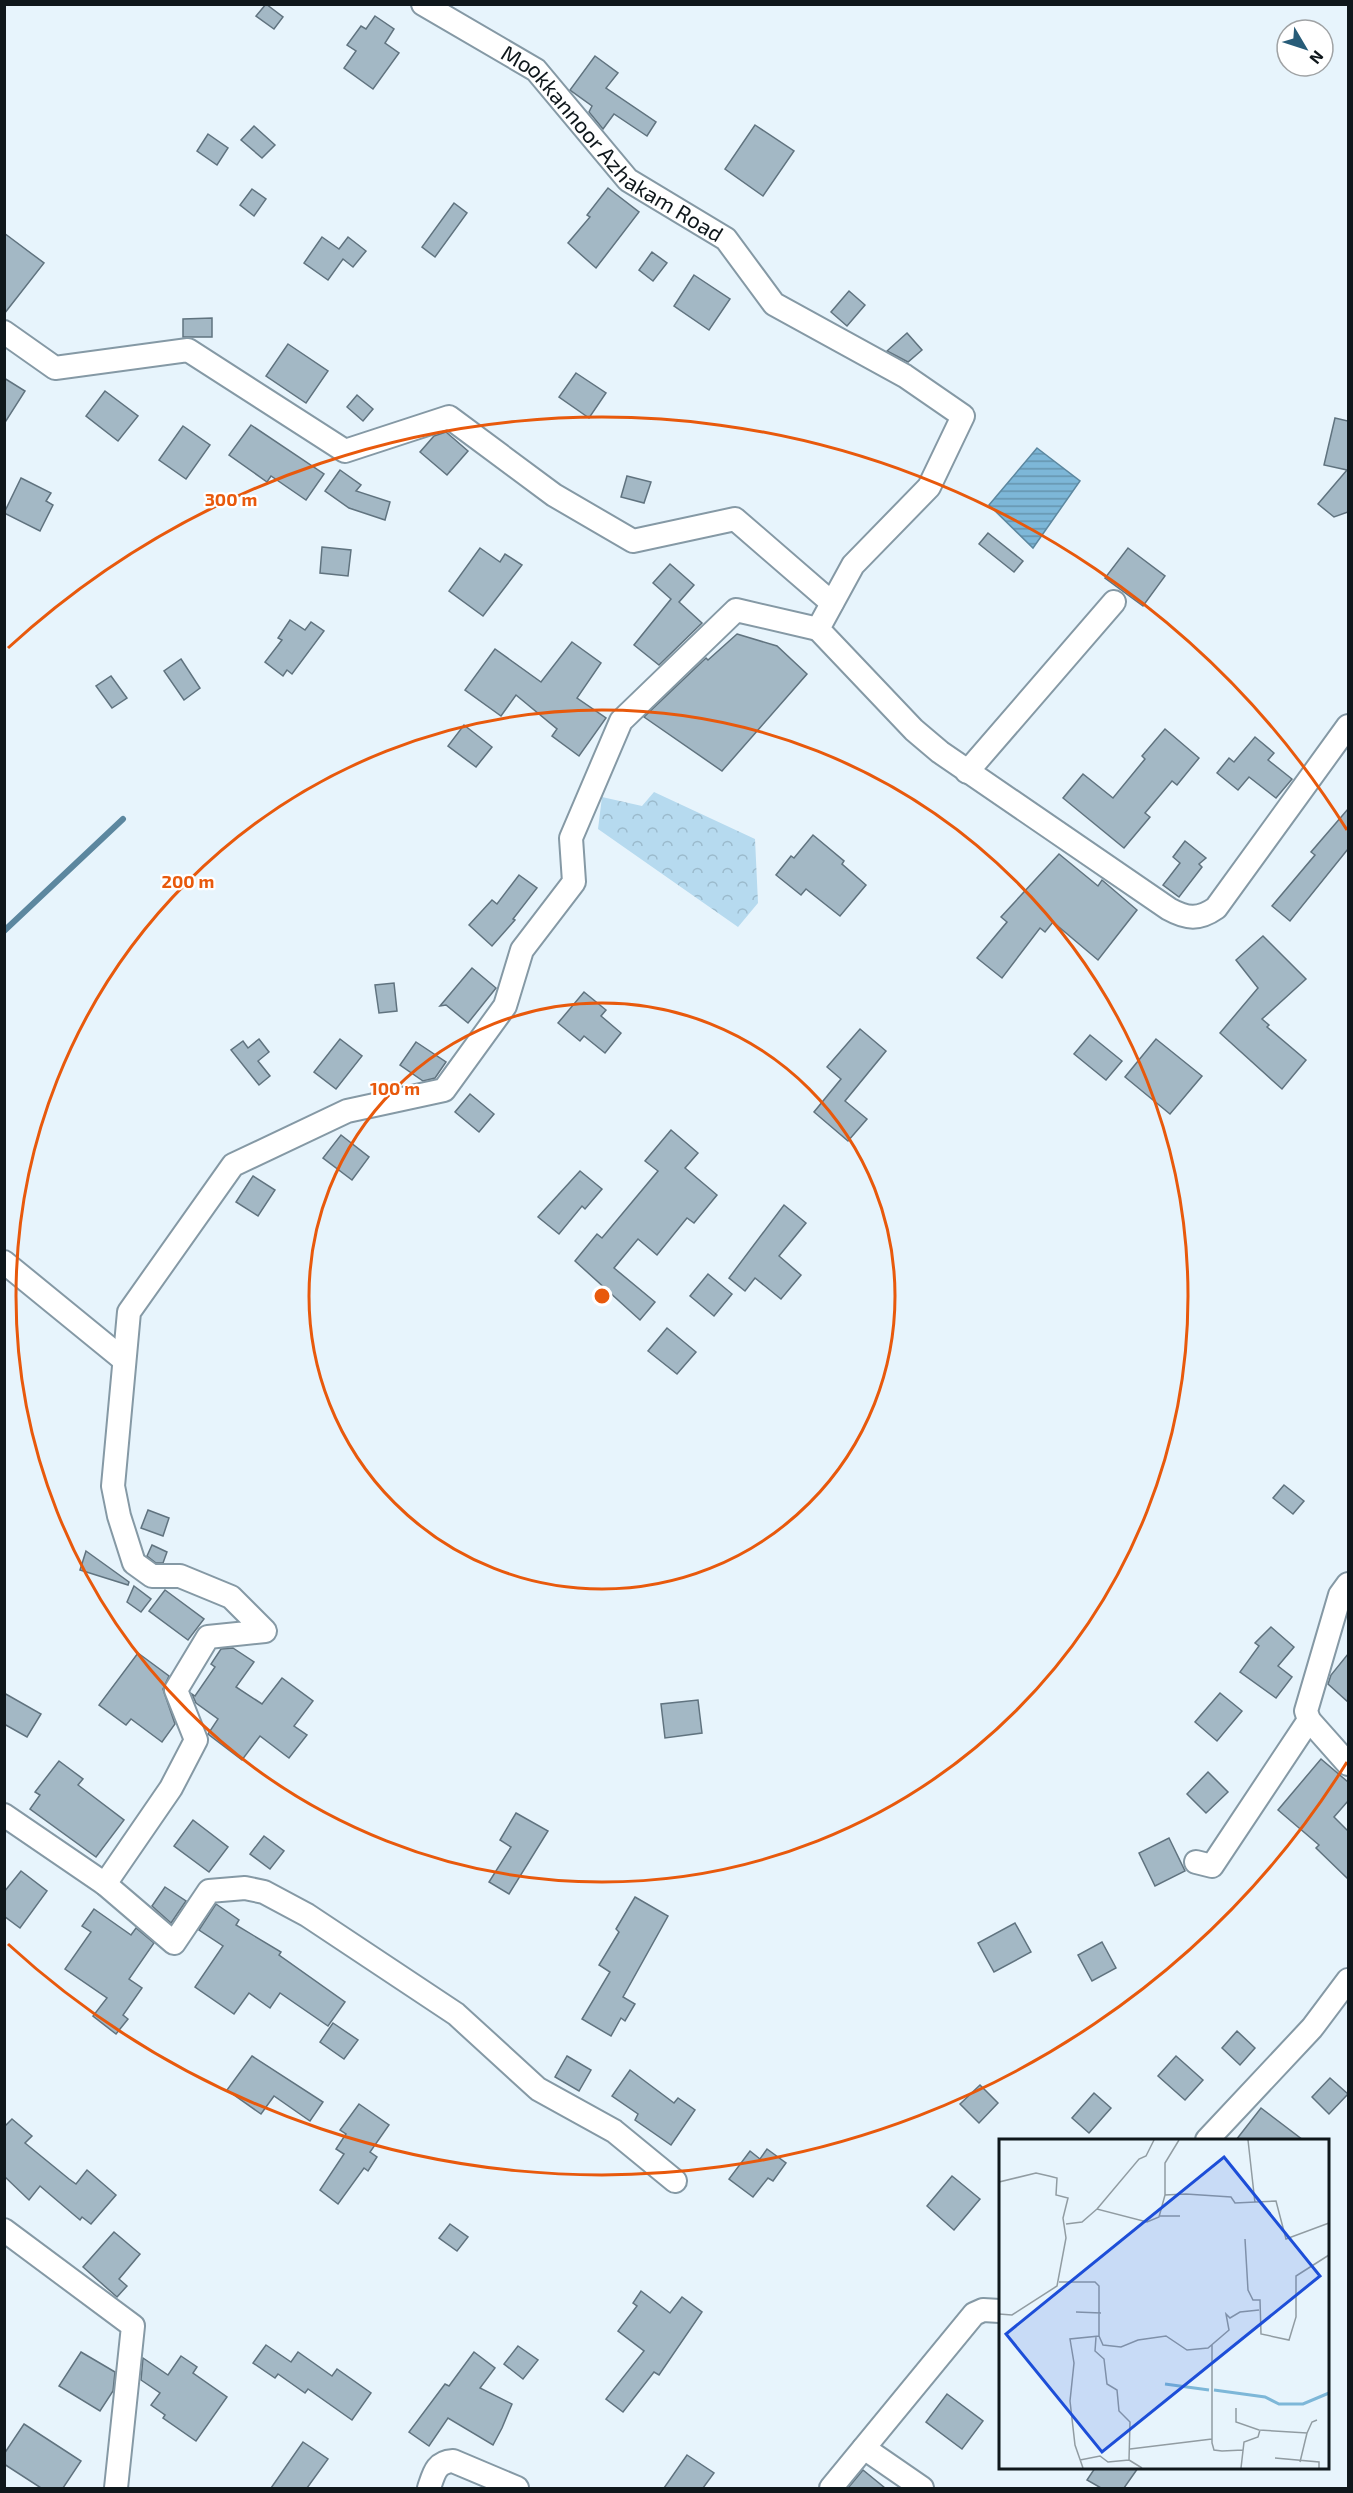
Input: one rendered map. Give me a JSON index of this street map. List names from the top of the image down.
{
  "streets": {
    "street": ["Mookkannoor Azhakam Road"]
  },
  "north": "bottom right",
  "rings": ["300 m", "200 m", "100 m"]
}
